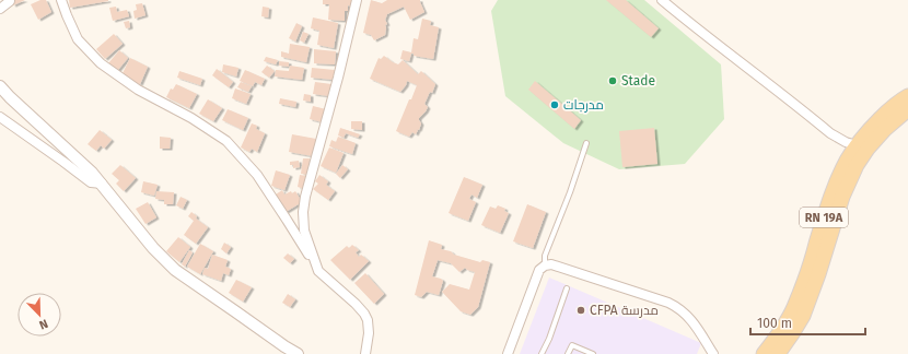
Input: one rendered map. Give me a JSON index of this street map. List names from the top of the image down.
{
  "streets": {
    "main road": ["RN 19A"]
  },
  "places": ["Stade", "مدرجات", "CFPA مدرسة"],
  "scale_bar": "100 m",
  "north": "bottom right"
}
